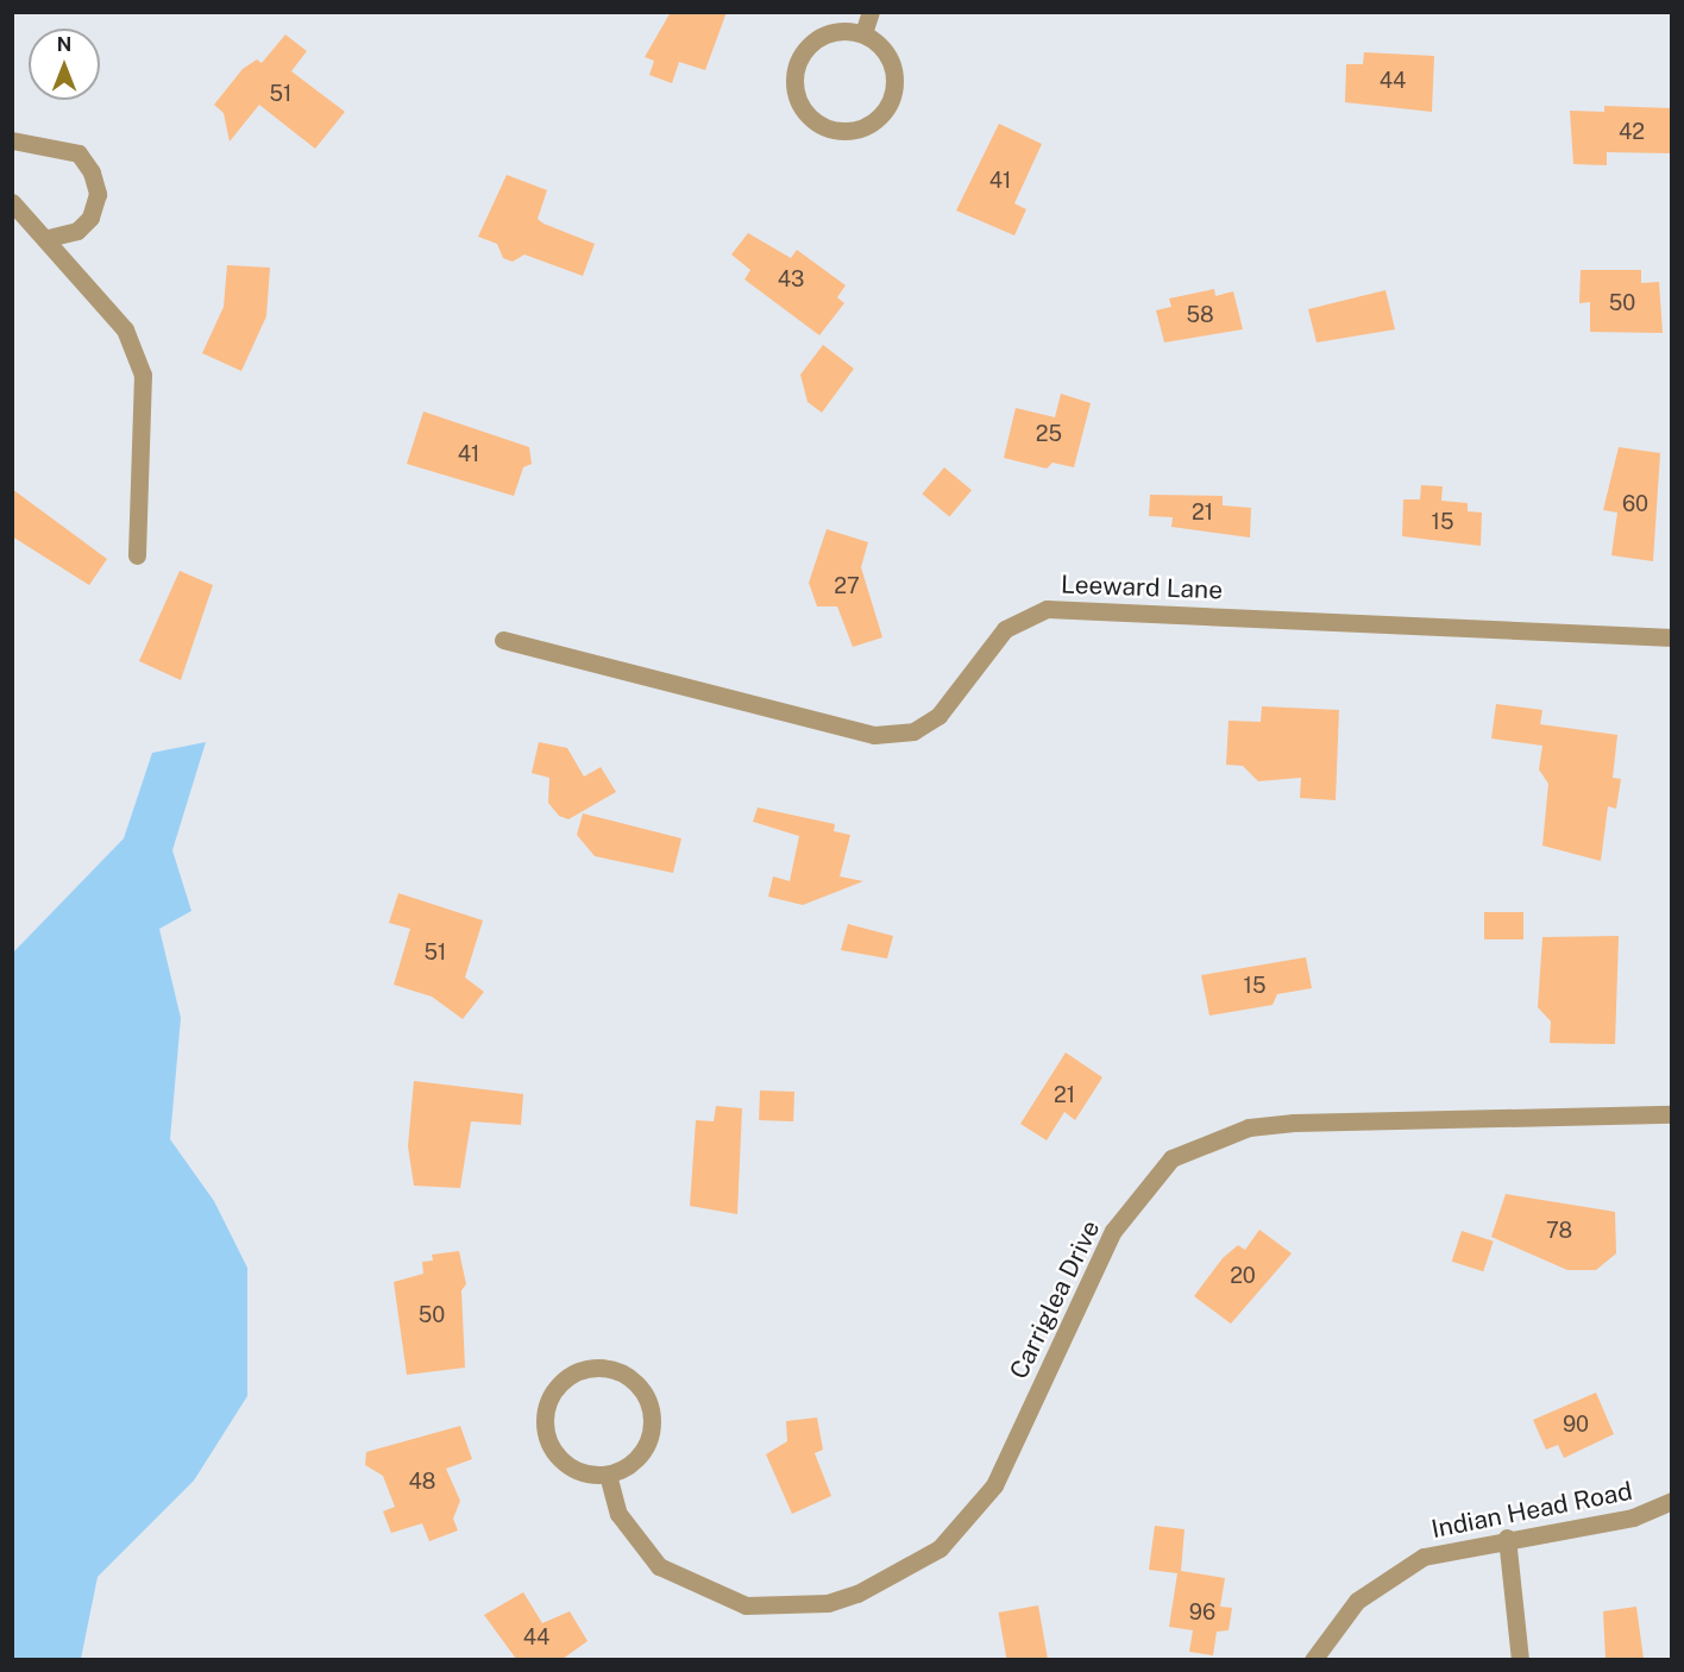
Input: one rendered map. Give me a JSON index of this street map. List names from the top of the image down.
{
  "streets": {
    "street": ["Leeward Lane", "Carriglea Drive", "Indian Head Road"]
  },
  "house_numbers": [
    "44",
    "51",
    "42",
    "41",
    "43",
    "50",
    "58",
    "25",
    "41",
    "60",
    "21",
    "15",
    "27",
    "51",
    "15",
    "21",
    "78",
    "20",
    "50",
    "90",
    "48",
    "96",
    "44"
  ],
  "north": "top"
}
